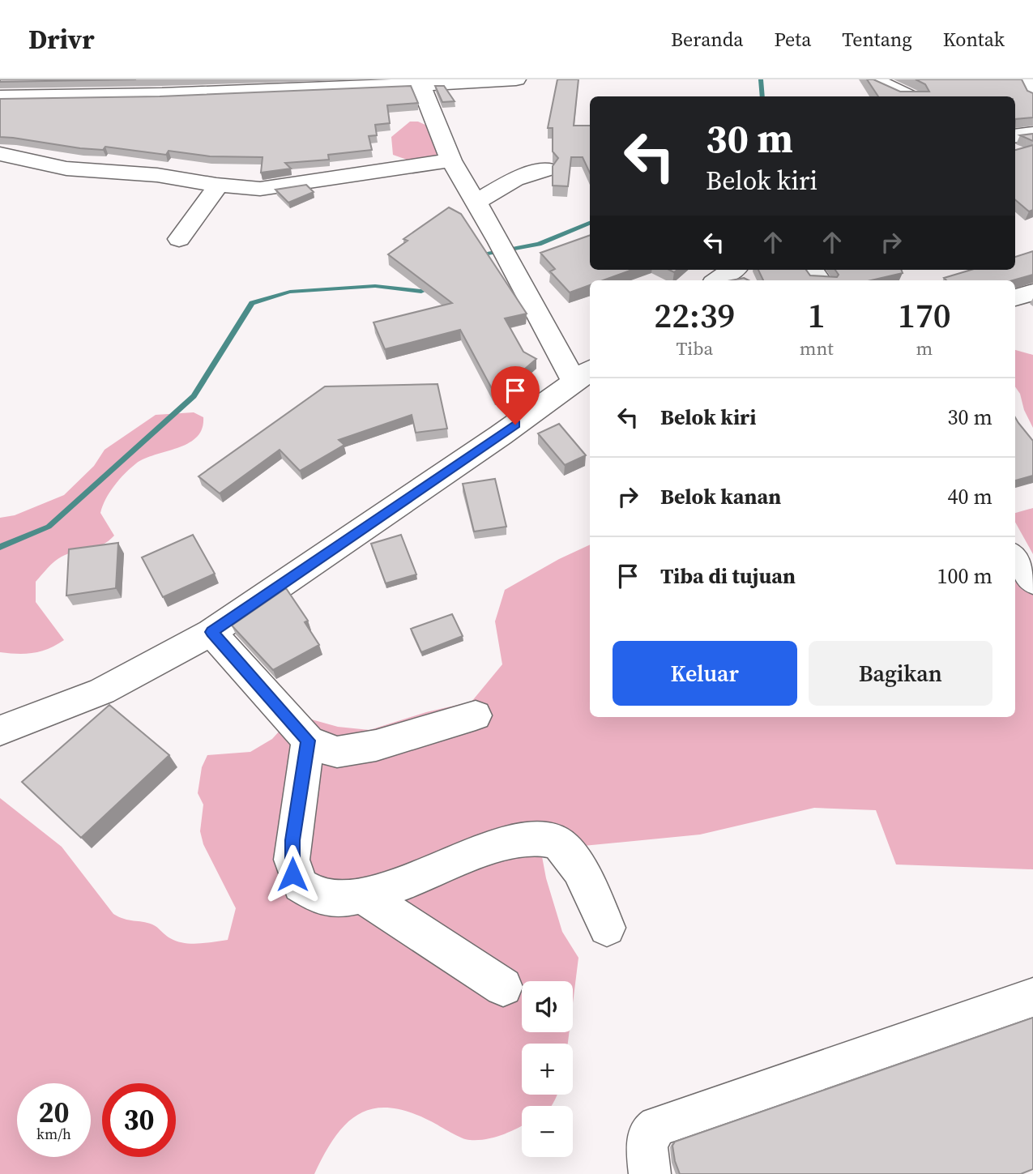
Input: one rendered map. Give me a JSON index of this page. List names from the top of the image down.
{
  "page": {
    "header": "Drivr",
    "nav": [
      "Beranda",
      "Peta",
      "Tentang",
      "Kontak"
    ],
    "turn": ["30 m", "Belok kiri"],
    "eta": [
      "22:39",
      "Tiba",
      "1",
      "mnt",
      "170",
      "m"
    ],
    "list": [
      {
        "name": "Belok kiri",
        "value": "30 m"
      },
      {
        "name": "Belok kanan",
        "value": "40 m"
      },
      {
        "name": "Tiba di tujuan",
        "value": "100 m"
      }
    ],
    "buttons": ["Keluar", "Bagikan"],
    "map_buttons": ["+", "−"],
    "speed": "20 km/h",
    "limit": "30"
  }
}
